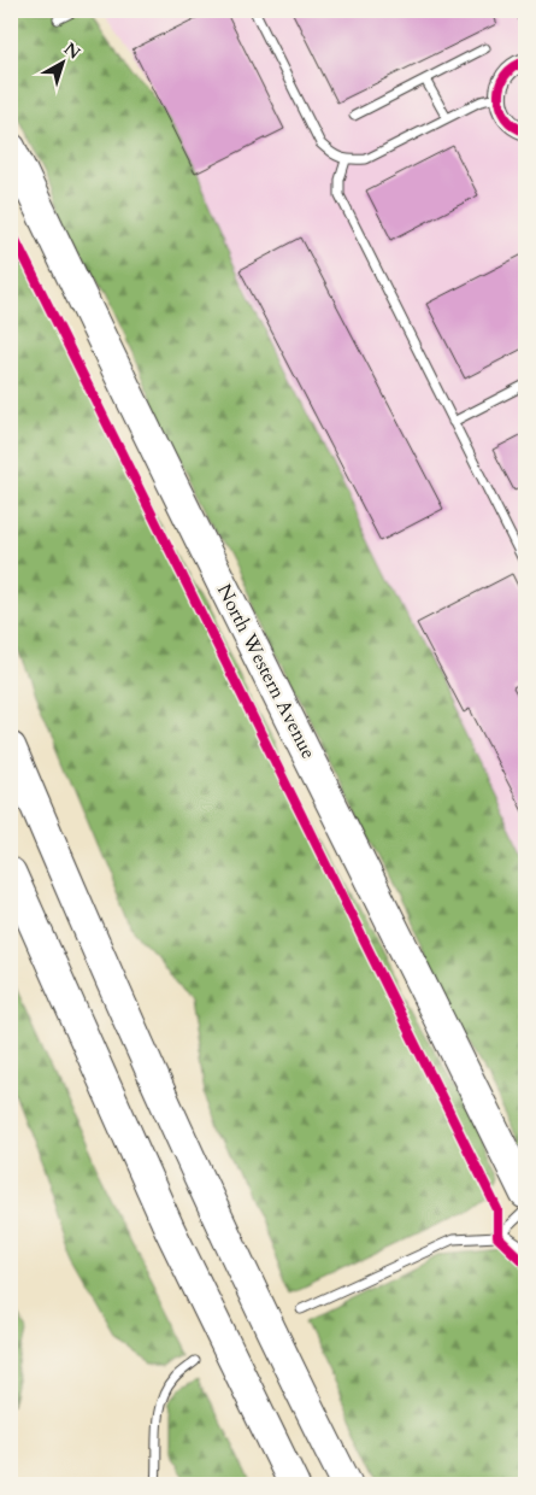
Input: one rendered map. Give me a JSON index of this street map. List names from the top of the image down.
{
  "streets": {
    "highway": ["North Western Avenue"]
  },
  "north": "top right"
}
